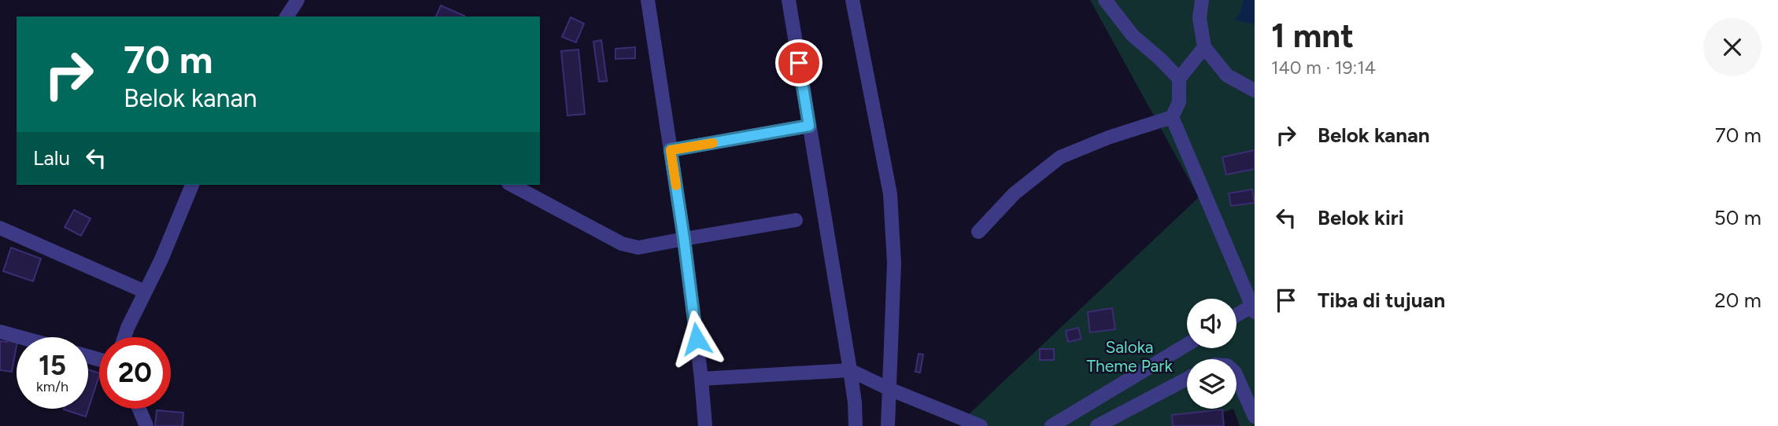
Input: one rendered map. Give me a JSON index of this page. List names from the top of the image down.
{
  "parks": ["Saloka Theme Park"],
  "page": {
    "heading": ["1 mnt", "140 m · 19:14"],
    "turn": ["70 m", "Belok kanan"],
    "list": [
      {
        "name": "Belok kanan",
        "value": "70 m"
      },
      {
        "name": "Belok kiri",
        "value": "50 m"
      },
      {
        "name": "Tiba di tujuan",
        "value": "20 m"
      }
    ],
    "then": "Lalu",
    "speed": "15 km/h",
    "limit": "20"
  }
}
